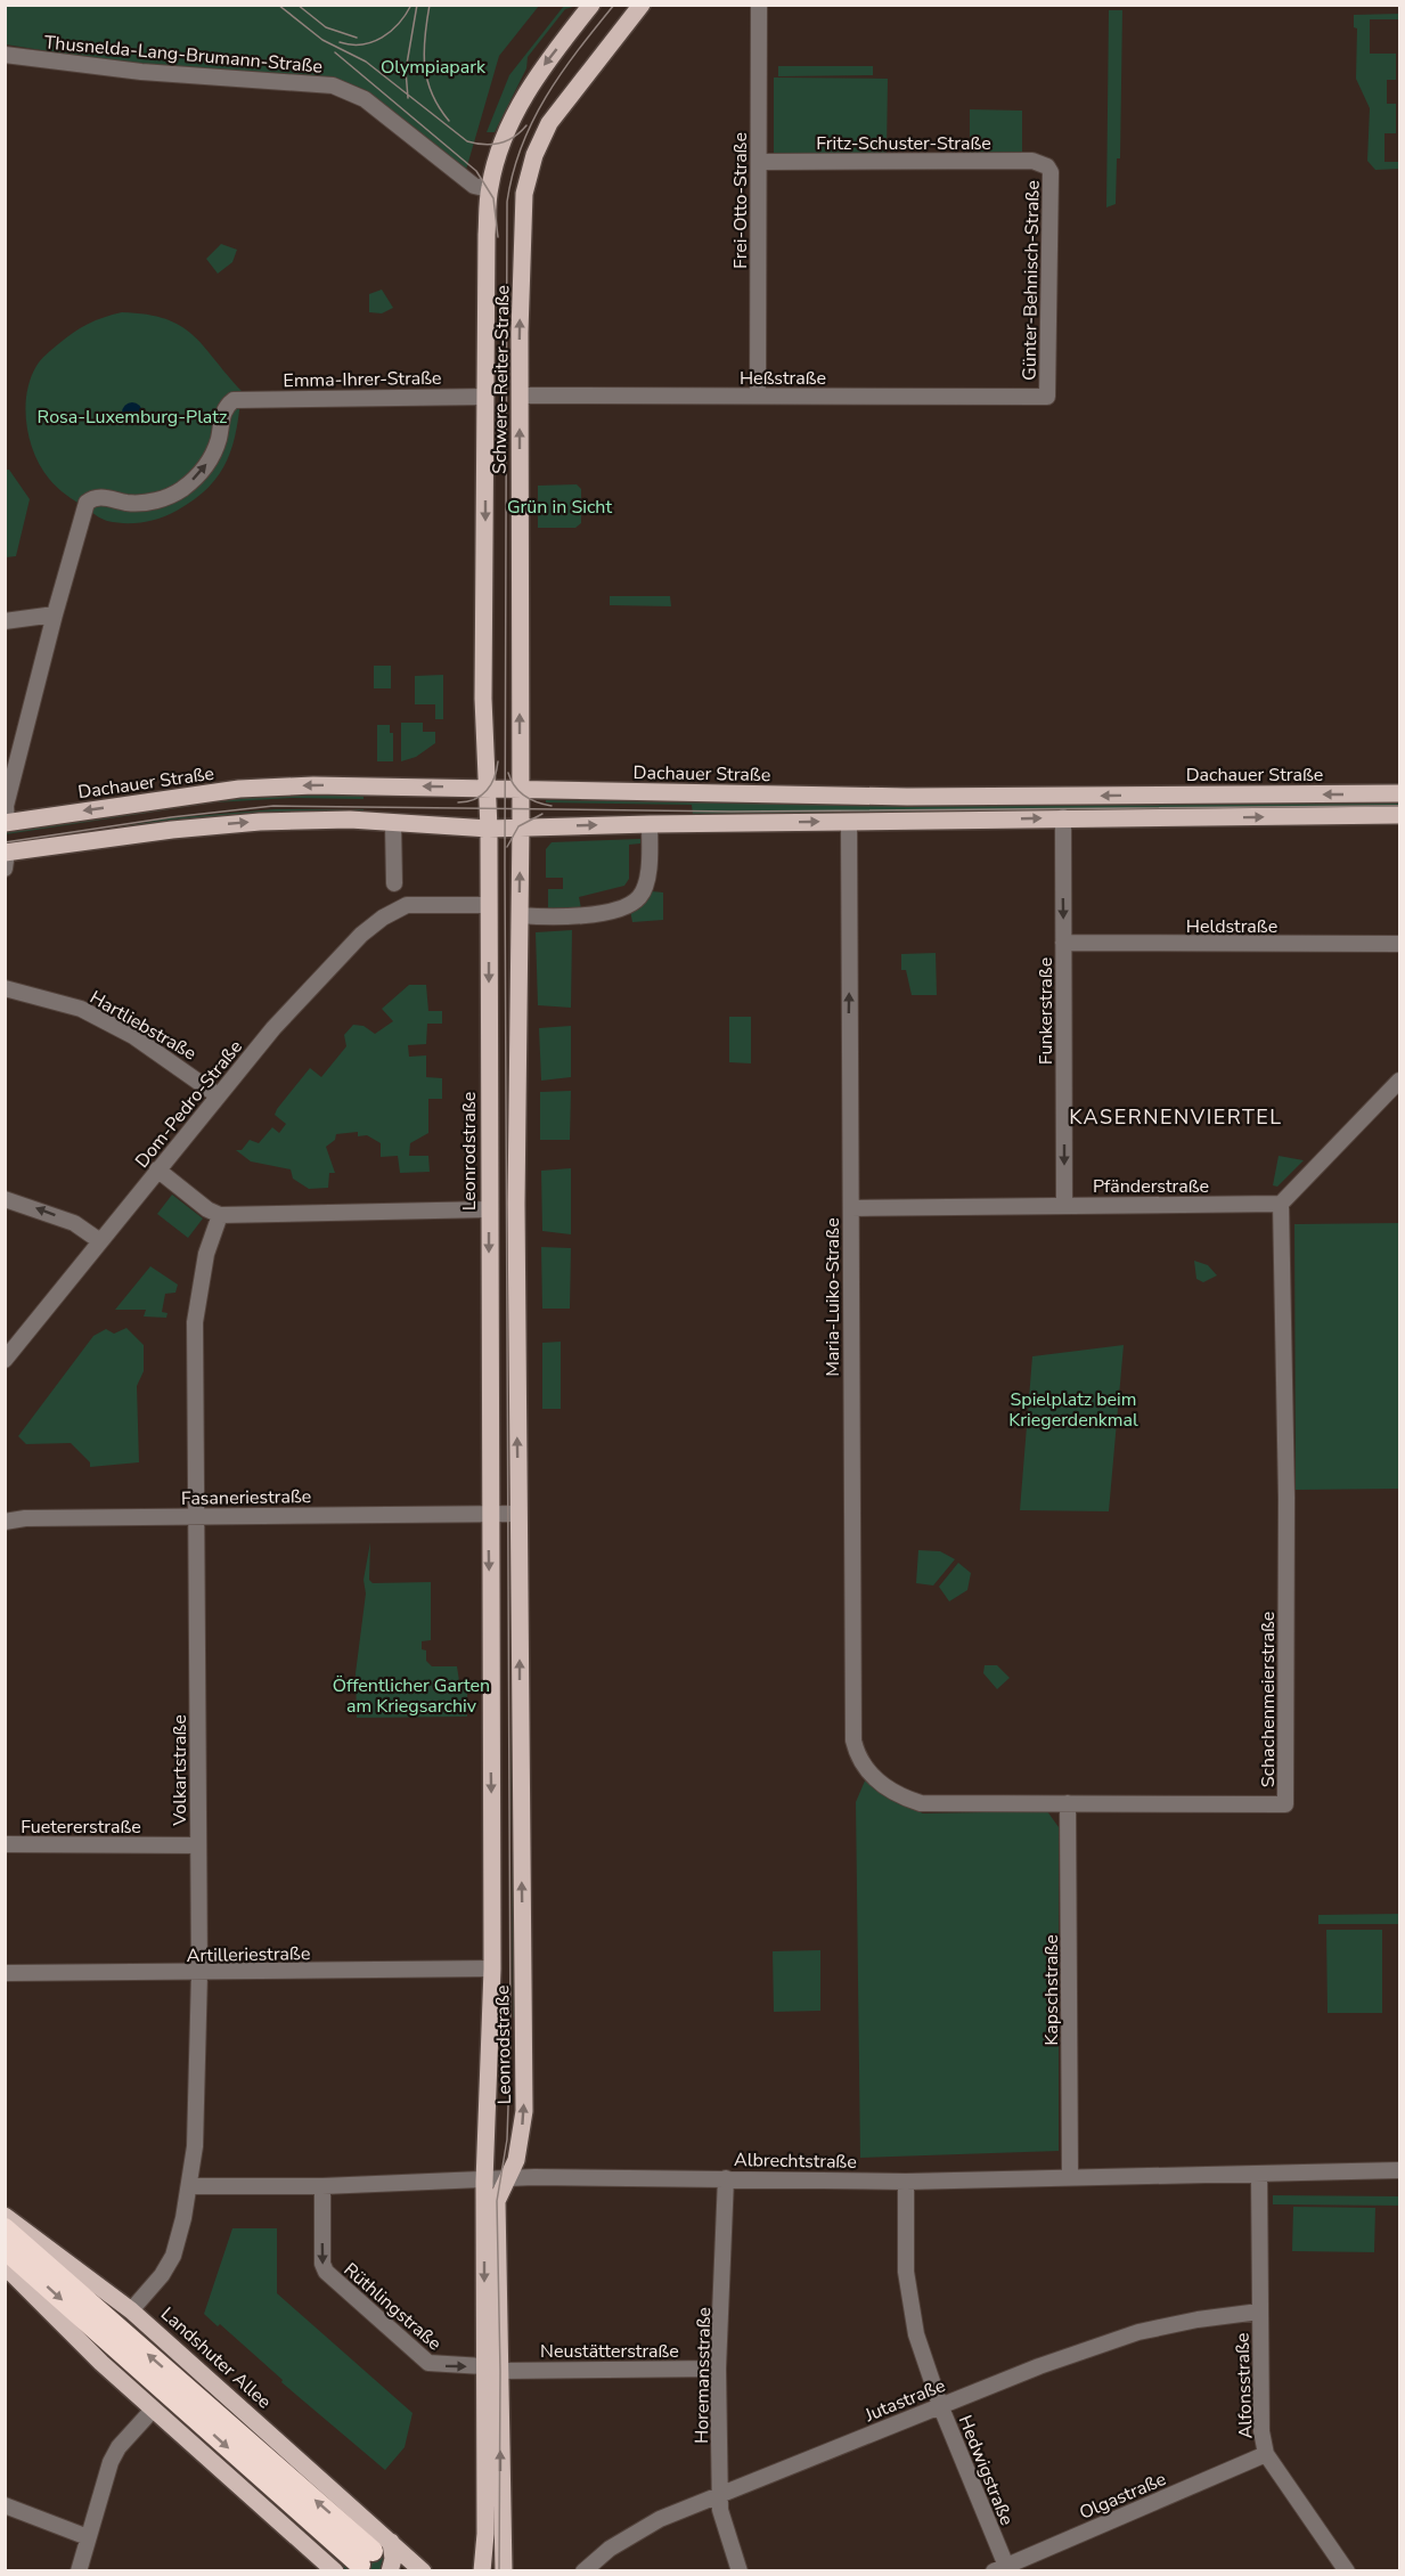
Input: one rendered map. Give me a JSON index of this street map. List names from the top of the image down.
{
  "streets": {
    "highway": ["Landshuter Allee"],
    "main road": ["Schwere-Reiter-Straße", "Dachauer Straße", "Leonrodstraße"],
    "street": [
      "Thusnelda-Lang-Brumann-Straße",
      "Fritz-Schuster-Straße",
      "Frei-Otto-Straße",
      "Günter-Behnisch-Straße",
      "Heßstraße",
      "Emma-Ihrer-Straße",
      "Heldstraße",
      "Funkerstraße",
      "Hartliebstraße",
      "Dom-Pedro-Straße",
      "Pfänderstraße",
      "Maria-Luiko-Straße",
      "Fasaneriestraße",
      "Schachenmeierstraße",
      "Volkartstraße",
      "Fuetererstraße",
      "Artilleriestraße",
      "Kapschstraße",
      "Albrechtstraße",
      "Rüthlingstraße",
      "Neustätterstraße",
      "Horemansstraße",
      "Alfonsstraße",
      "Jutastraße",
      "Hedwigstraße",
      "Olgastraße"
    ]
  },
  "crossings": [
    ["Thusnelda-Lang-Brumann-Straße", "Schwere-Reiter-Straße"],
    ["Fritz-Schuster-Straße", "Frei-Otto-Straße"],
    ["Fritz-Schuster-Straße", "Günter-Behnisch-Straße"],
    ["Frei-Otto-Straße", "Heßstraße"],
    ["Günter-Behnisch-Straße", "Heßstraße"],
    ["Heßstraße", "Schwere-Reiter-Straße"],
    ["Emma-Ihrer-Straße", "Schwere-Reiter-Straße"],
    ["Schwere-Reiter-Straße", "Dachauer Straße"],
    ["Schwere-Reiter-Straße", "Leonrodstraße"],
    ["Dachauer Straße", "Leonrodstraße"],
    ["Heldstraße", "Funkerstraße"],
    ["Funkerstraße", "Pfänderstraße"],
    ["Hartliebstraße", "Dom-Pedro-Straße"],
    ["Leonrodstraße", "Fasaneriestraße"],
    ["Leonrodstraße", "Artilleriestraße"],
    ["Leonrodstraße", "Albrechtstraße"],
    ["Leonrodstraße", "Rüthlingstraße"],
    ["Leonrodstraße", "Neustätterstraße"],
    ["Pfänderstraße", "Maria-Luiko-Straße"],
    ["Pfänderstraße", "Schachenmeierstraße"],
    ["Maria-Luiko-Straße", "Schachenmeierstraße"],
    ["Fasaneriestraße", "Volkartstraße"],
    ["Schachenmeierstraße", "Kapschstraße"],
    ["Volkartstraße", "Fuetererstraße"],
    ["Volkartstraße", "Artilleriestraße"],
    ["Volkartstraße", "Albrechtstraße"],
    ["Volkartstraße", "Landshuter Allee"],
    ["Kapschstraße", "Albrechtstraße"],
    ["Albrechtstraße", "Rüthlingstraße"],
    ["Albrechtstraße", "Horemansstraße"],
    ["Albrechtstraße", "Alfonsstraße"],
    ["Albrechtstraße", "Hedwigstraße"],
    ["Rüthlingstraße", "Neustätterstraße"],
    ["Neustätterstraße", "Horemansstraße"],
    ["Horemansstraße", "Jutastraße"],
    ["Alfonsstraße", "Jutastraße"],
    ["Alfonsstraße", "Olgastraße"],
    ["Jutastraße", "Hedwigstraße"],
    ["Hedwigstraße", "Olgastraße"]
  ],
  "one_way": [
    "Emma-Ihrer-Straße",
    "Funkerstraße",
    "Maria-Luiko-Straße",
    "Rüthlingstraße"
  ],
  "districts": ["KASERNENVIERTEL"],
  "parks": [
    "Olympiapark",
    "Rosa-Luxemburg-Platz",
    "Grün in Sicht",
    "Spielplatz beim Kriegerdenkmal",
    "Öffentlicher Garten am Kriegsarchiv"
  ]
}
